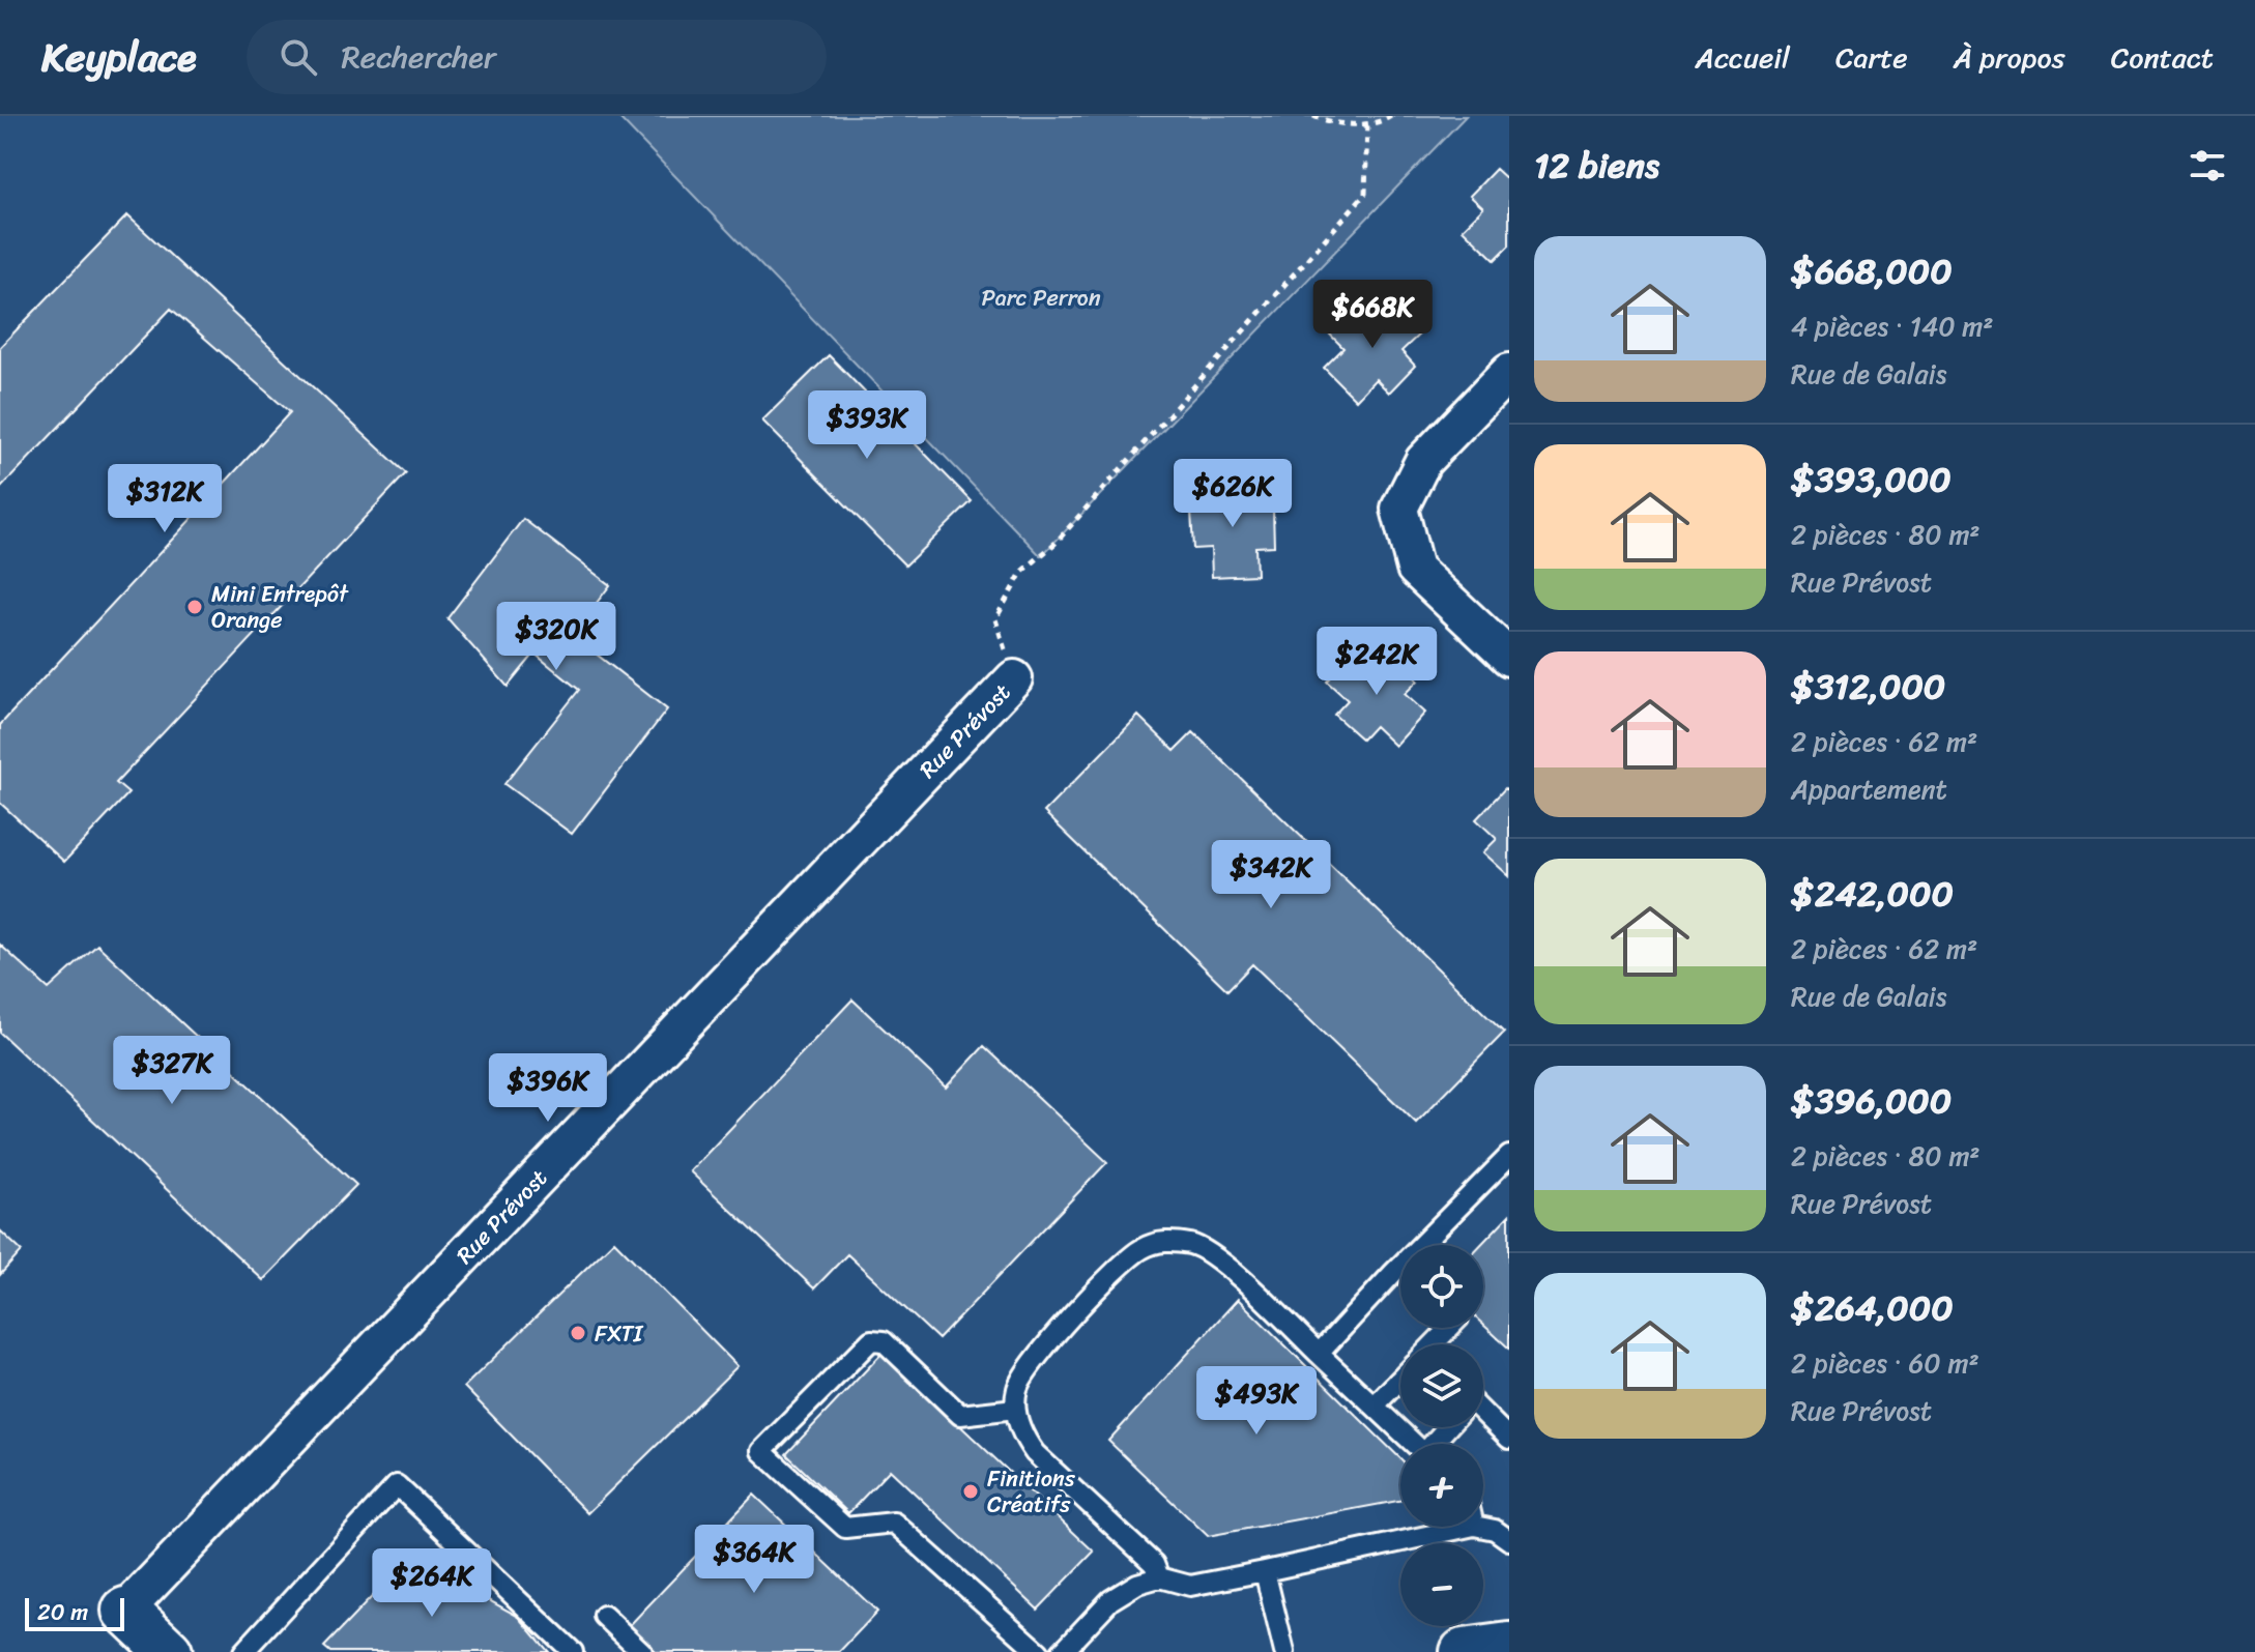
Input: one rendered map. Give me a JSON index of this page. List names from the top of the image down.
{
  "streets": {
    "street": ["Rue Prévost"]
  },
  "parks": ["Parc Perron"],
  "places": ["Mini Entrepôt Orange", "FXTI", "Finitions Créatifs"],
  "scale_bar": "20 m",
  "page": {
    "header": "Keyplace",
    "search": "Rechercher",
    "nav": [
      "Accueil",
      "Carte",
      "À propos",
      "Contact"
    ],
    "heading": "12 biens",
    "list": [
      {
        "name": "$668,000",
        "note": "4 pièces · 140 m² · Rue de Galais"
      },
      {
        "name": "$393,000",
        "note": "2 pièces · 80 m² · Rue Prévost"
      },
      {
        "name": "$312,000",
        "note": "2 pièces · 62 m² · Appartement"
      },
      {
        "name": "$242,000",
        "note": "2 pièces · 62 m² · Rue de Galais"
      },
      {
        "name": "$396,000",
        "note": "2 pièces · 80 m² · Rue Prévost"
      },
      {
        "name": "$264,000",
        "note": "2 pièces · 60 m² · Rue Prévost"
      }
    ],
    "price": [
      "$668K",
      "$393K",
      "$626K",
      "$312K",
      "$320K",
      "$242K",
      "$342K",
      "$327K",
      "$396K",
      "$493K",
      "$364K",
      "$264K"
    ],
    "map_buttons": ["+", "−"],
    "scale": "20 m"
  }
}
